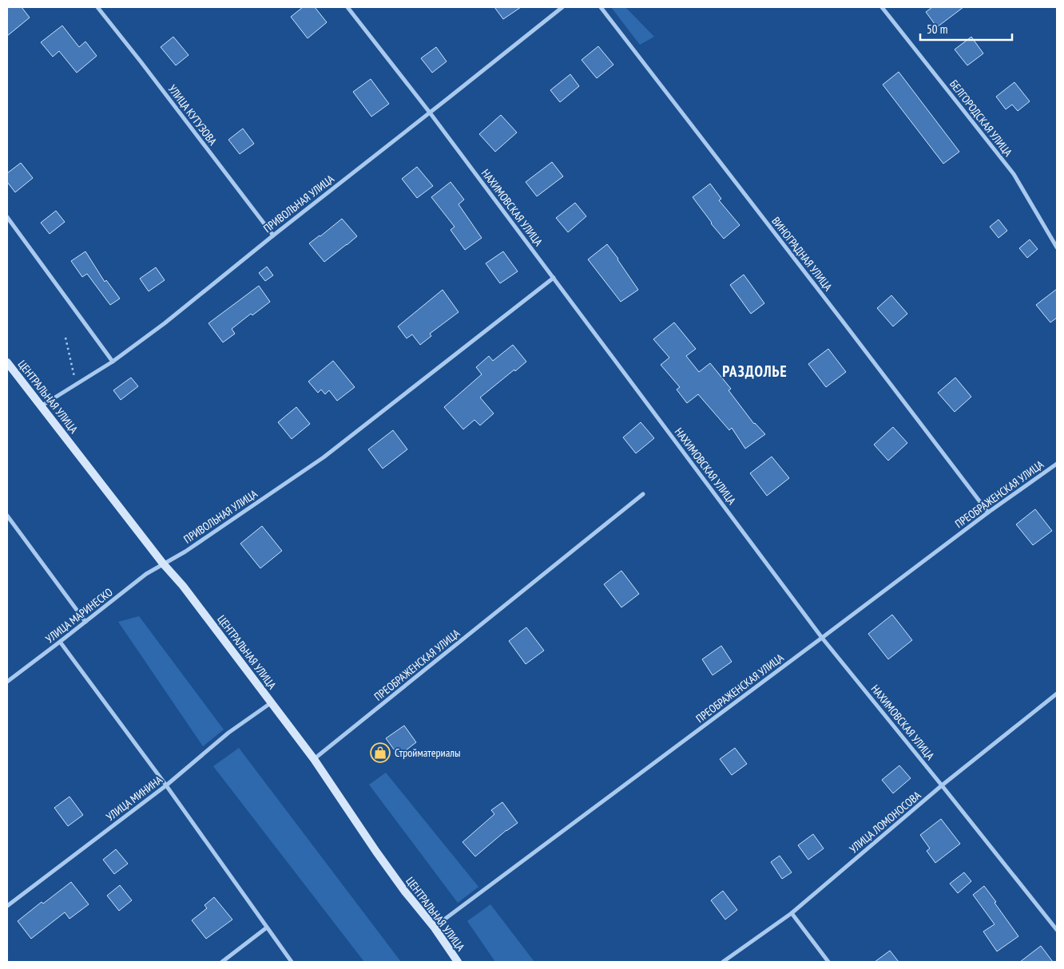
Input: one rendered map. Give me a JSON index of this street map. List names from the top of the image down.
{
  "streets": {
    "main road": ["ЦЕНТРАЛЬНАЯ УЛИЦА"],
    "street": [
      "УЛИЦА КУТУЗОВА",
      "БЕЛГОРОДСКАЯ УЛИЦА",
      "ПРИВОЛЬНАЯ УЛИЦА",
      "НАХИМОВСКАЯ УЛИЦА",
      "ВИНОГРАДНАЯ УЛИЦА",
      "ПРЕОБРАЖЕНСКАЯ УЛИЦА",
      "УЛИЦА МАРИНЕСКО",
      "УЛИЦА МИНИНА",
      "УЛИЦА ЛОМОНОСОВА"
    ]
  },
  "crossings": [
    ["УЛИЦА КУТУЗОВА", "ПРИВОЛЬНАЯ УЛИЦА"],
    ["ПРИВОЛЬНАЯ УЛИЦА", "НАХИМОВСКАЯ УЛИЦА"],
    ["ПРИВОЛЬНАЯ УЛИЦА", "ЦЕНТРАЛЬНАЯ УЛИЦА"],
    ["ПРИВОЛЬНАЯ УЛИЦА", "УЛИЦА МАРИНЕСКО"],
    ["НАХИМОВСКАЯ УЛИЦА", "ПРЕОБРАЖЕНСКАЯ УЛИЦА"],
    ["НАХИМОВСКАЯ УЛИЦА", "УЛИЦА ЛОМОНОСОВА"],
    ["ВИНОГРАДНАЯ УЛИЦА", "ПРЕОБРАЖЕНСКАЯ УЛИЦА"],
    ["ЦЕНТРАЛЬНАЯ УЛИЦА", "ПРЕОБРАЖЕНСКАЯ УЛИЦА"],
    ["ЦЕНТРАЛЬНАЯ УЛИЦА", "УЛИЦА МАРИНЕСКО"],
    ["ЦЕНТРАЛЬНАЯ УЛИЦА", "УЛИЦА МИНИНА"]
  ],
  "districts": ["РАЗДОЛЬЕ"],
  "places": {
    "shop": ["Стройматериалы"]
  },
  "scale_bar": "50 m"
}
